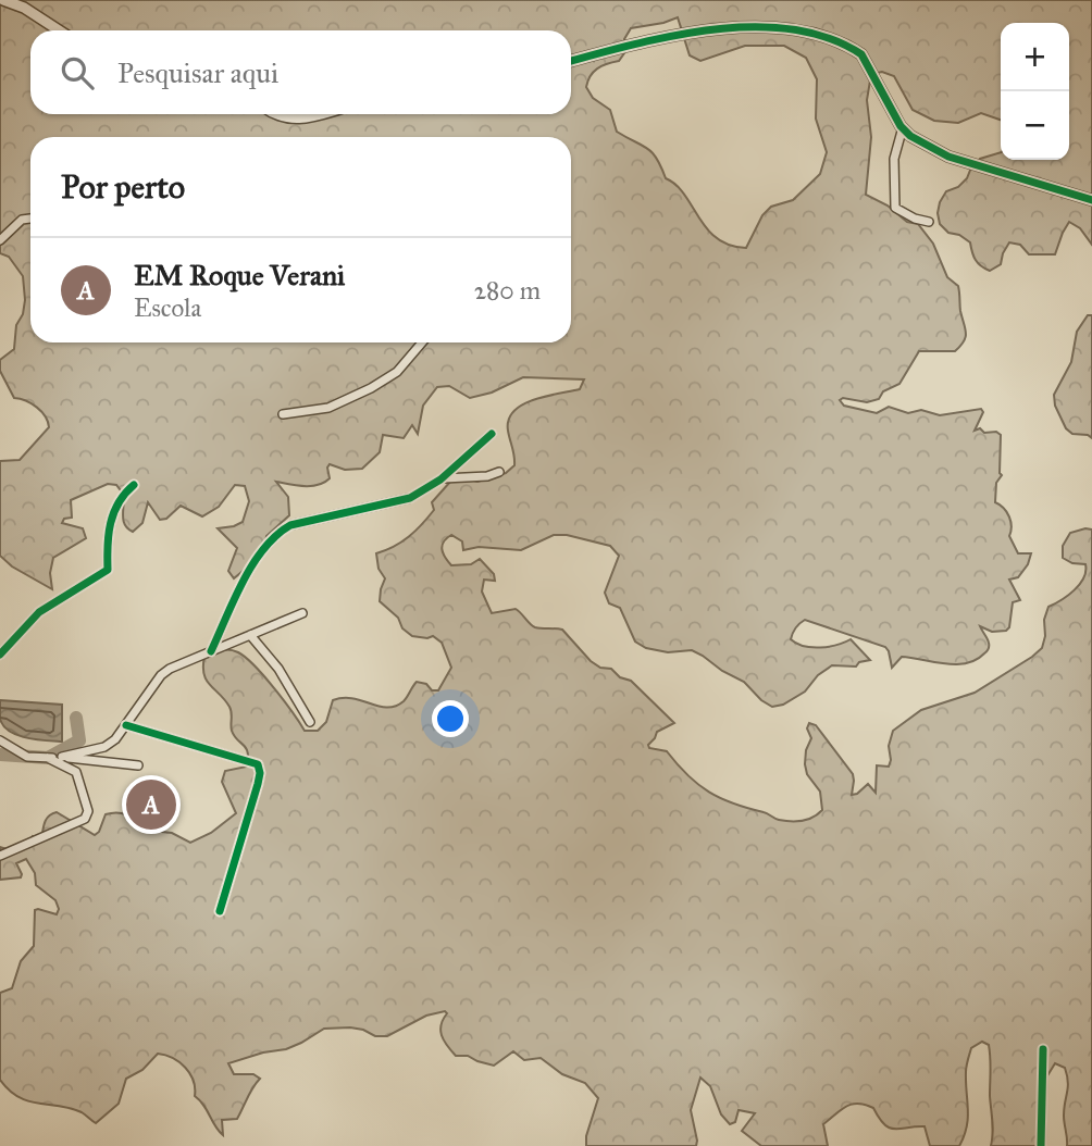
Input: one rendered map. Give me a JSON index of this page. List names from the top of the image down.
{
  "page": {
    "map_buttons": ["+", "−"],
    "search": "Pesquisar aqui",
    "heading": "Por perto",
    "list": [
      {
        "mark": "A",
        "name": "EM Roque Verani",
        "note": "Escola",
        "value": "280 m"
      }
    ],
    "pins": "A"
  }
}
